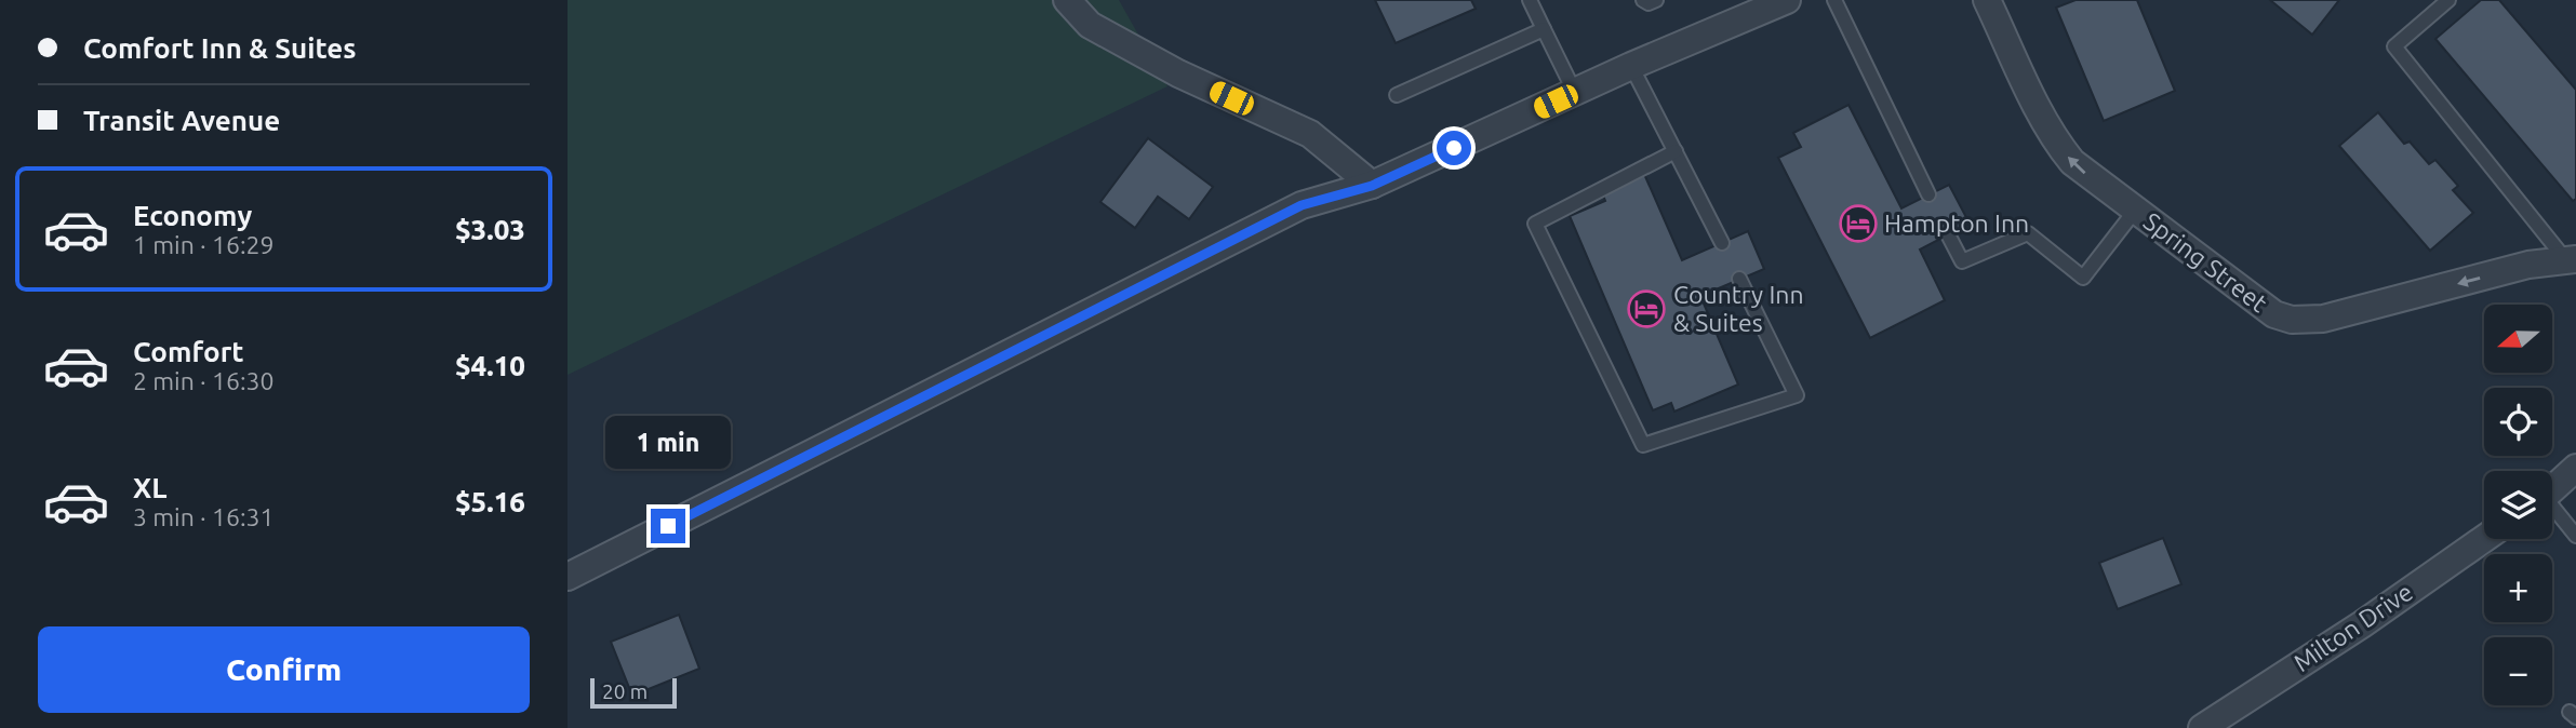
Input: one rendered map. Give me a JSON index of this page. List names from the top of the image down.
{
  "streets": {
    "street": ["Spring Street", "Milton Drive"]
  },
  "one_way": ["Spring Street"],
  "places": {
    "hotel": ["Hampton Inn", "Country Inn & Suites"]
  },
  "scale_bar": "20 m",
  "north": "left",
  "page": {
    "banner": ["Comfort Inn & Suites", "Transit Avenue"],
    "list": [
      {
        "name": "Economy",
        "note": "1 min · 16:29",
        "value": "$3.03"
      },
      {
        "name": "Comfort",
        "note": "2 min · 16:30",
        "value": "$4.10"
      },
      {
        "name": "XL",
        "note": "3 min · 16:31",
        "value": "$5.16"
      }
    ],
    "map_buttons": ["+", "−"],
    "bubble": "1 min",
    "buttons": "Confirm",
    "scale": "20 m"
  }
}
